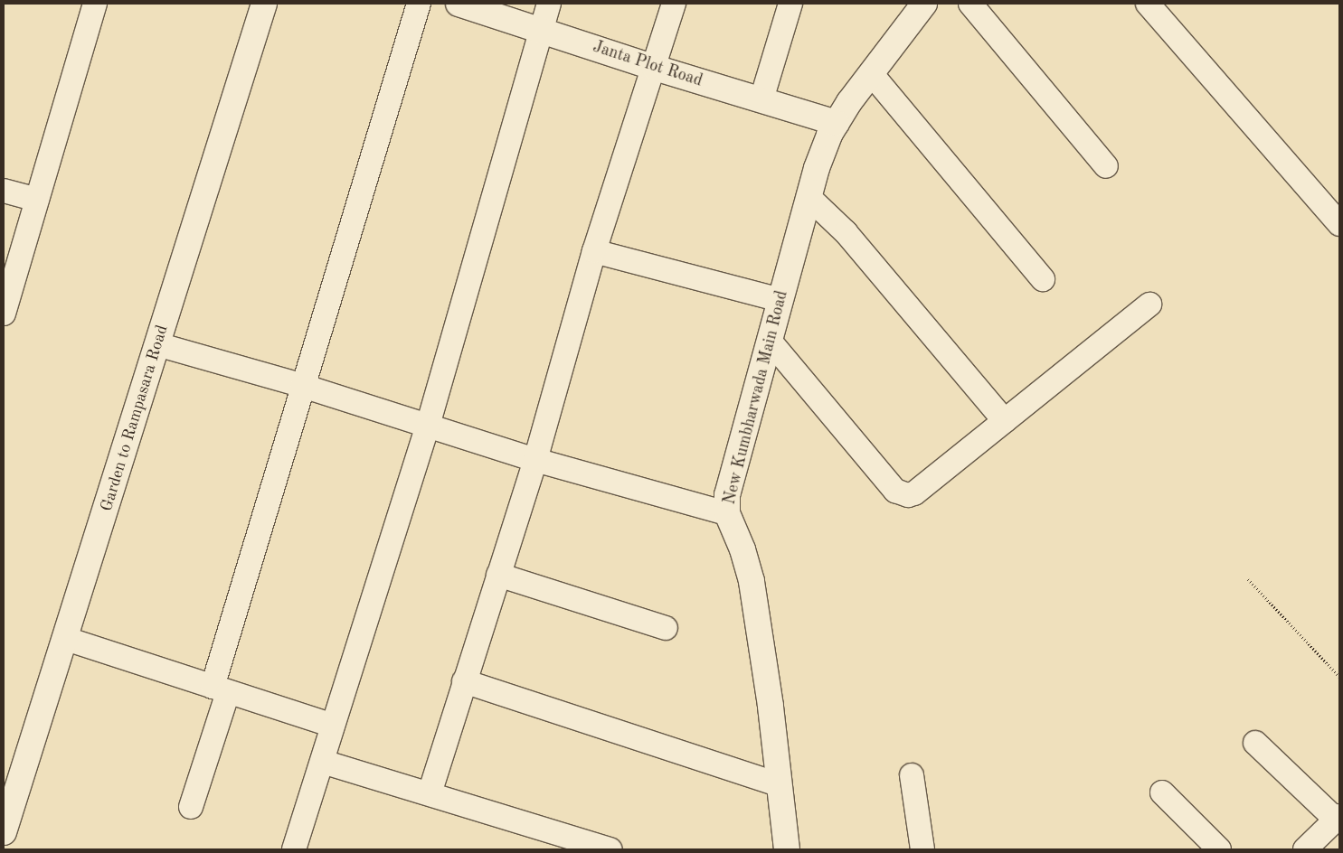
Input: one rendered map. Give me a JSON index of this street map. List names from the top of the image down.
{
  "streets": {
    "main road": ["Janta Plot Road", "New Kumbharwada Main Road", "Garden to Rampasara Road"]
  },
  "crossings": [
    ["Janta Plot Road", "New Kumbharwada Main Road"]
  ]
}
